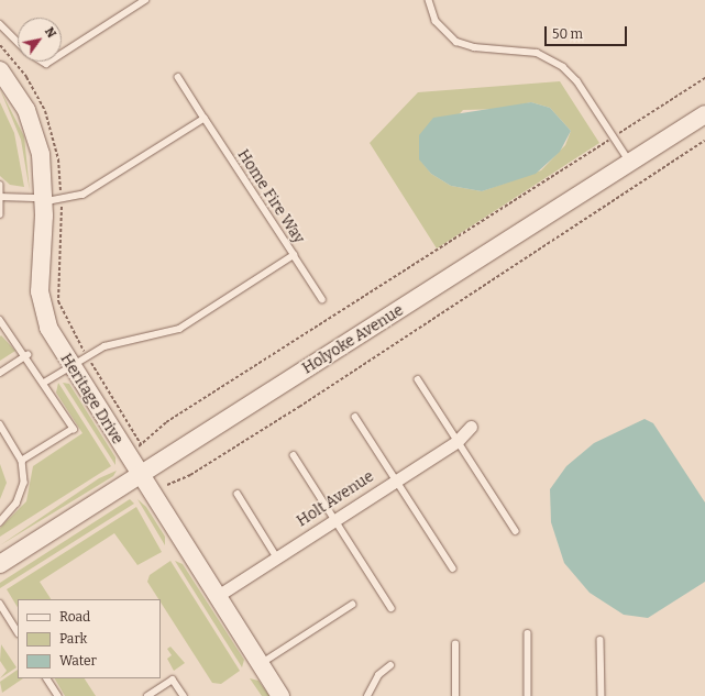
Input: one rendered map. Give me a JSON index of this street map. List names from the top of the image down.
{
  "streets": {
    "street": ["Holyoke Avenue", "Heritage Drive", "Holt Avenue"],
    "lane": ["Home Fire Way"]
  },
  "crossings": [
    ["Home Fire Way", "Heritage Drive"],
    ["Holyoke Avenue", "Heritage Drive"],
    ["Heritage Drive", "Holt Avenue"]
  ],
  "legend": ["Road", "Park", "Water"],
  "scale_bar": "50 m",
  "north": "top right"
}
